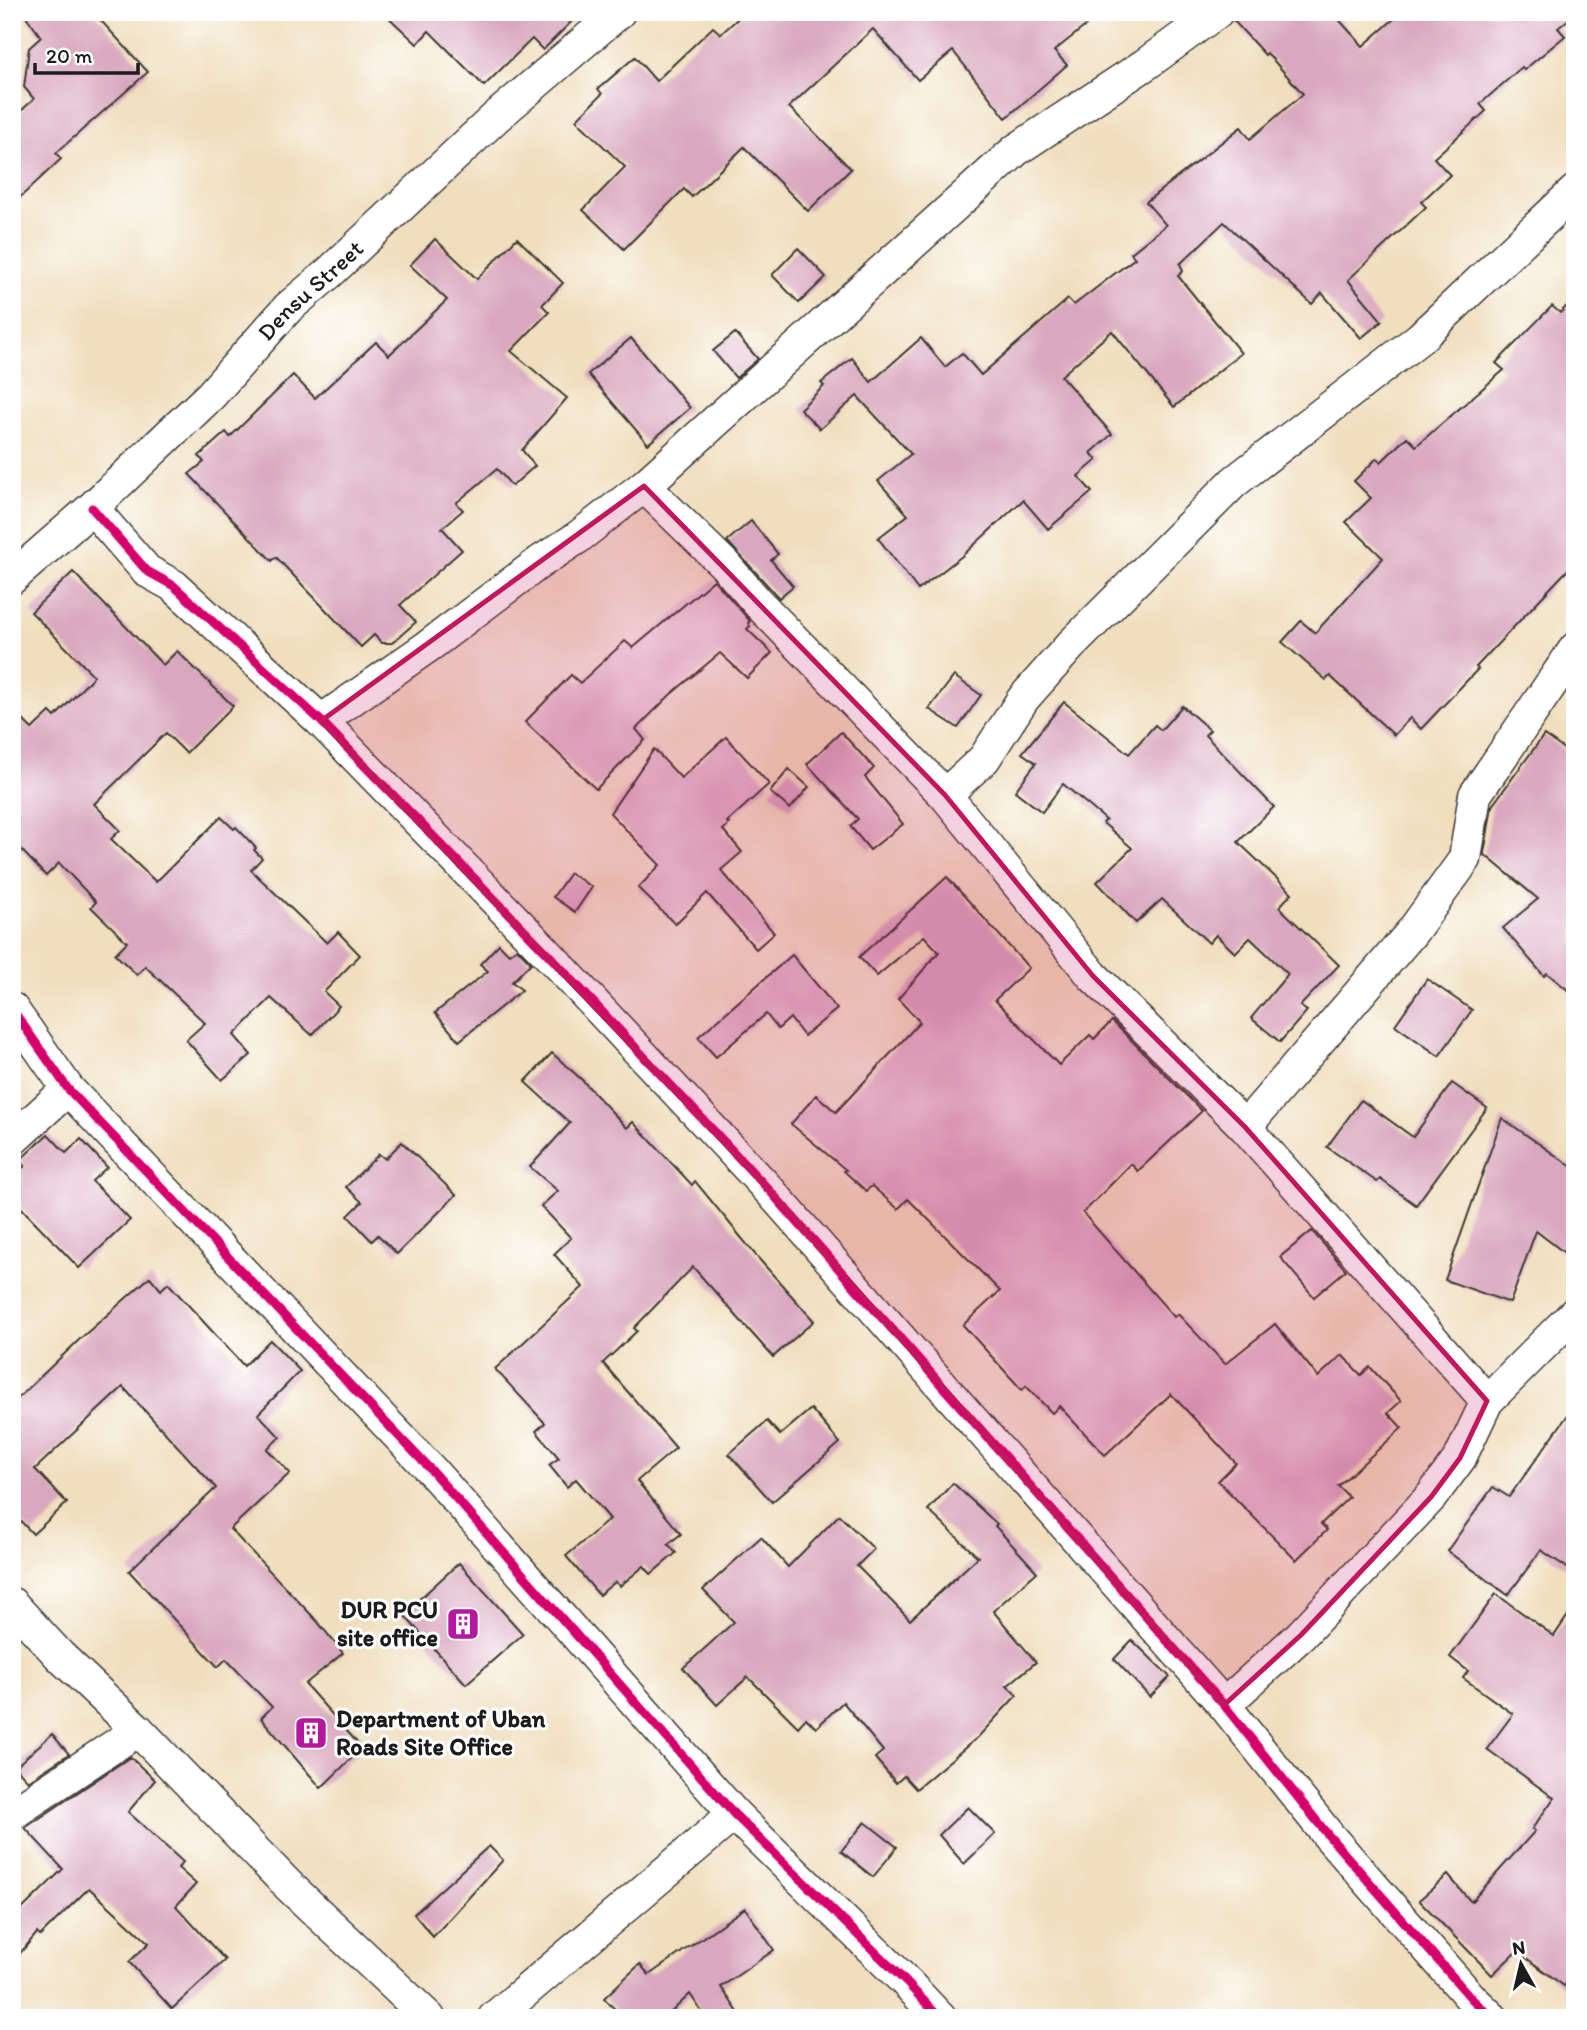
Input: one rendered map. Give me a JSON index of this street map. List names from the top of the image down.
{
  "streets": {
    "street": ["Densu Street"]
  },
  "places": {
    "building": ["DUR PCU site office", "Department of Uban Roads Site Office"]
  },
  "scale_bar": "20 m",
  "north": "top"
}
